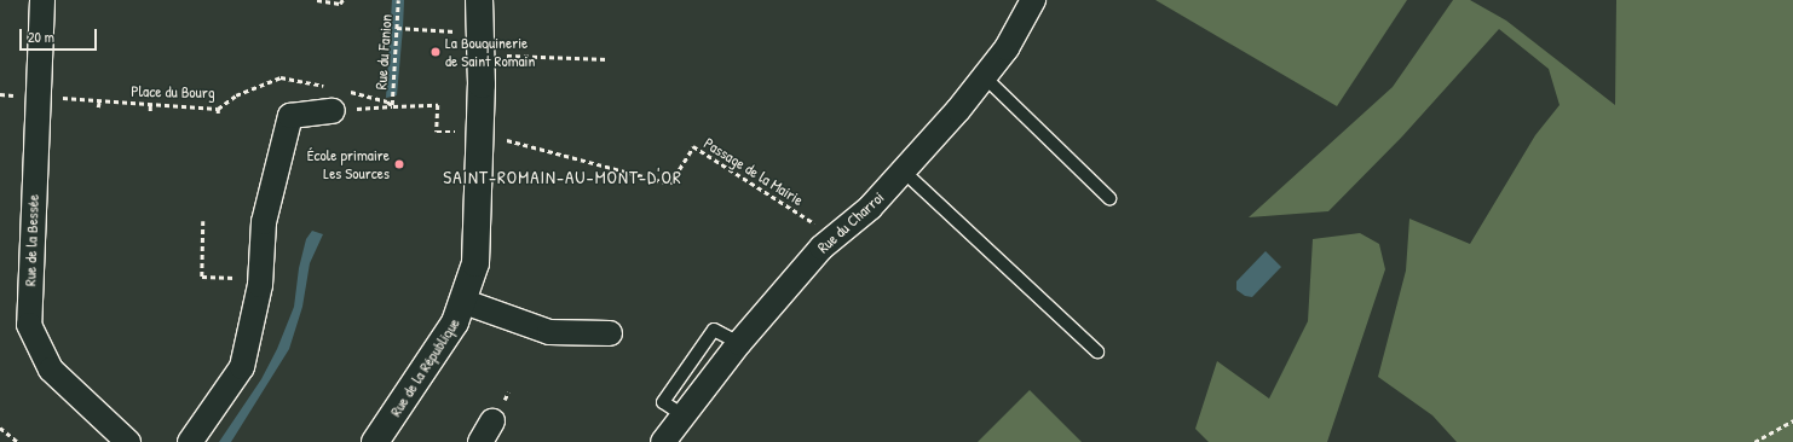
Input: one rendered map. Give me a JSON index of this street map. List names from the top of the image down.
{
  "streets": {
    "main road": ["Rue de la République"],
    "street": ["Rue du Charroi", "Rue de la Bessée"],
    "path": ["Rue du Fanion", "Place du Bourg", "Passage de la Mairie"]
  },
  "crossings": [
    ["Passage de la Mairie", "Rue du Charroi"],
    ["Passage de la Mairie", "Rue de la République"]
  ],
  "districts": ["SAINT-ROMAIN-AU-MONT-D'OR"],
  "places": ["La Bouquinerie de Saint Romain", "École primaire Les Sources"],
  "scale_bar": "20 m"
}
